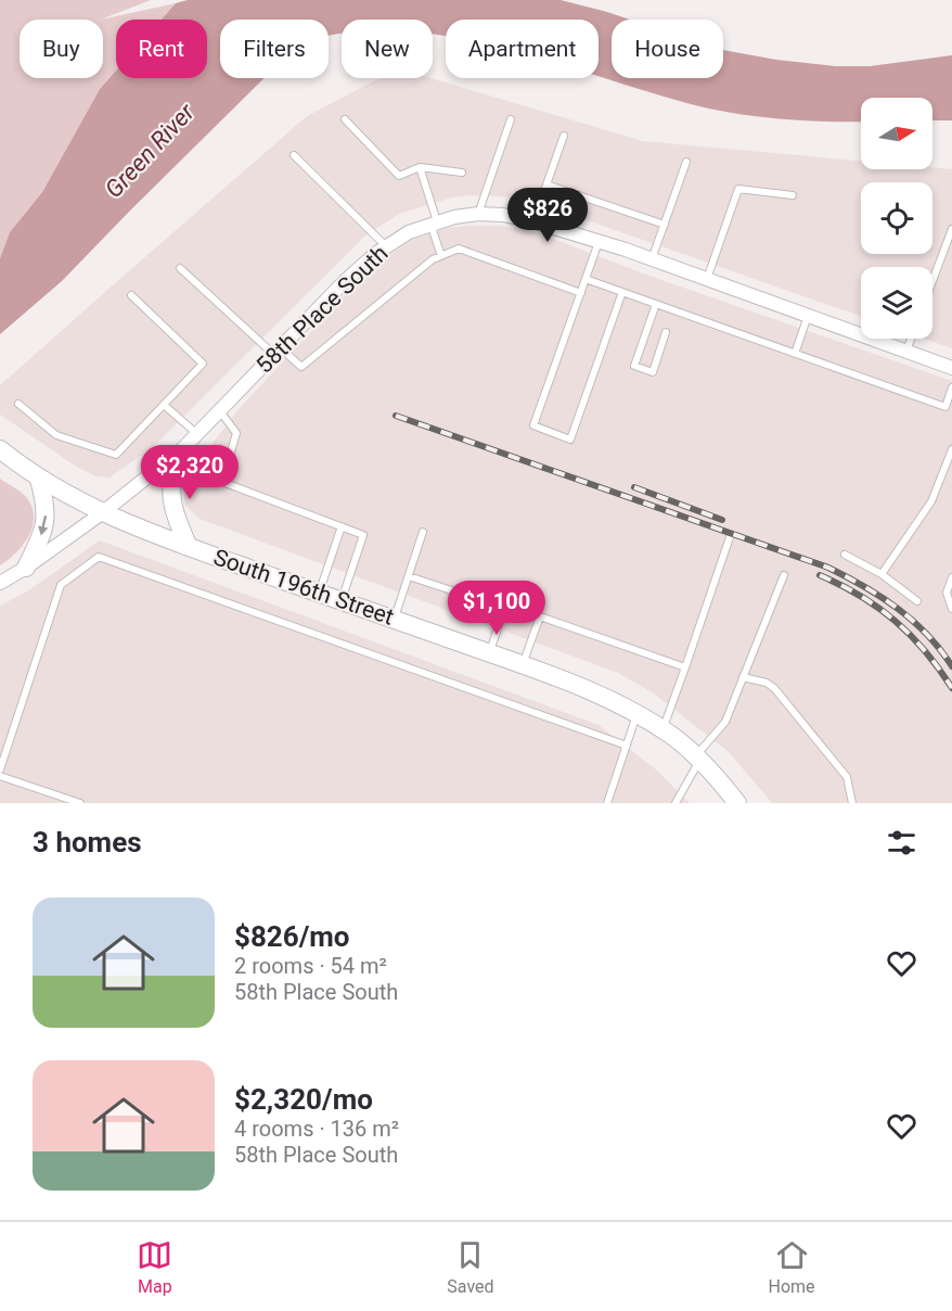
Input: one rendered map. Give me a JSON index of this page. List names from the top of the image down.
{
  "streets": {
    "main road": ["South 196th Street"],
    "street": ["58th Place South"]
  },
  "crossings": [
    ["58th Place South", "South 196th Street"]
  ],
  "water": ["Green River"],
  "north": "right",
  "page": {
    "chip": [
      "Buy",
      "Rent",
      "Filters",
      "New",
      "Apartment",
      "House"
    ],
    "price": ["$826", "$2,320", "$1,100"],
    "heading": "3 homes",
    "list": [
      {
        "name": "$826/mo",
        "note": "2 rooms · 54 m² · 58th Place South"
      },
      {
        "name": "$2,320/mo",
        "note": "4 rooms · 136 m² · 58th Place South"
      }
    ],
    "tabs": ["Map", "Saved", "Home"]
  }
}
